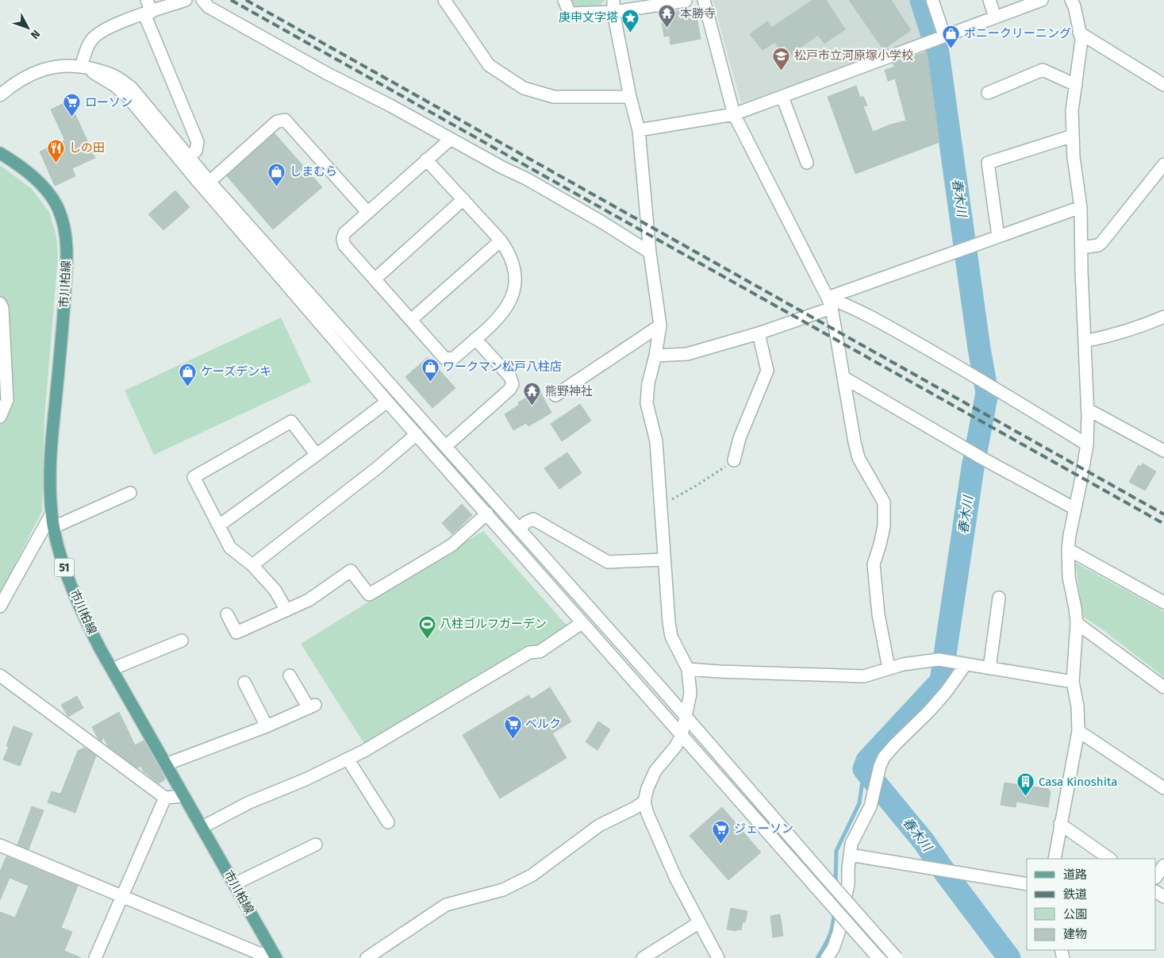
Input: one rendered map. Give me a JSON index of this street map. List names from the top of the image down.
{
  "streets": {
    "main road": ["市川柏線", "51"]
  },
  "water": ["春木川"],
  "places": {
    "temple": ["本勝寺", "熊野神社"],
    "place": ["庚申文字塔"],
    "shop": [
      "ポニークリーニング",
      "しまむら",
      "ワークマン松戸八柱店",
      "ケーズデンキ"
    ],
    "school or university": ["松戸市立河原塚小学校"],
    "supermarket": ["ローソン", "ベルク", "ジェーソン"],
    "restaurant": ["しの田"],
    "sports": ["八柱ゴルフガーデン"],
    "building": ["Casa Kinoshita"]
  },
  "legend": [
    "道路",
    "鉄道",
    "公園",
    "建物"
  ],
  "north": "bottom right"
}
